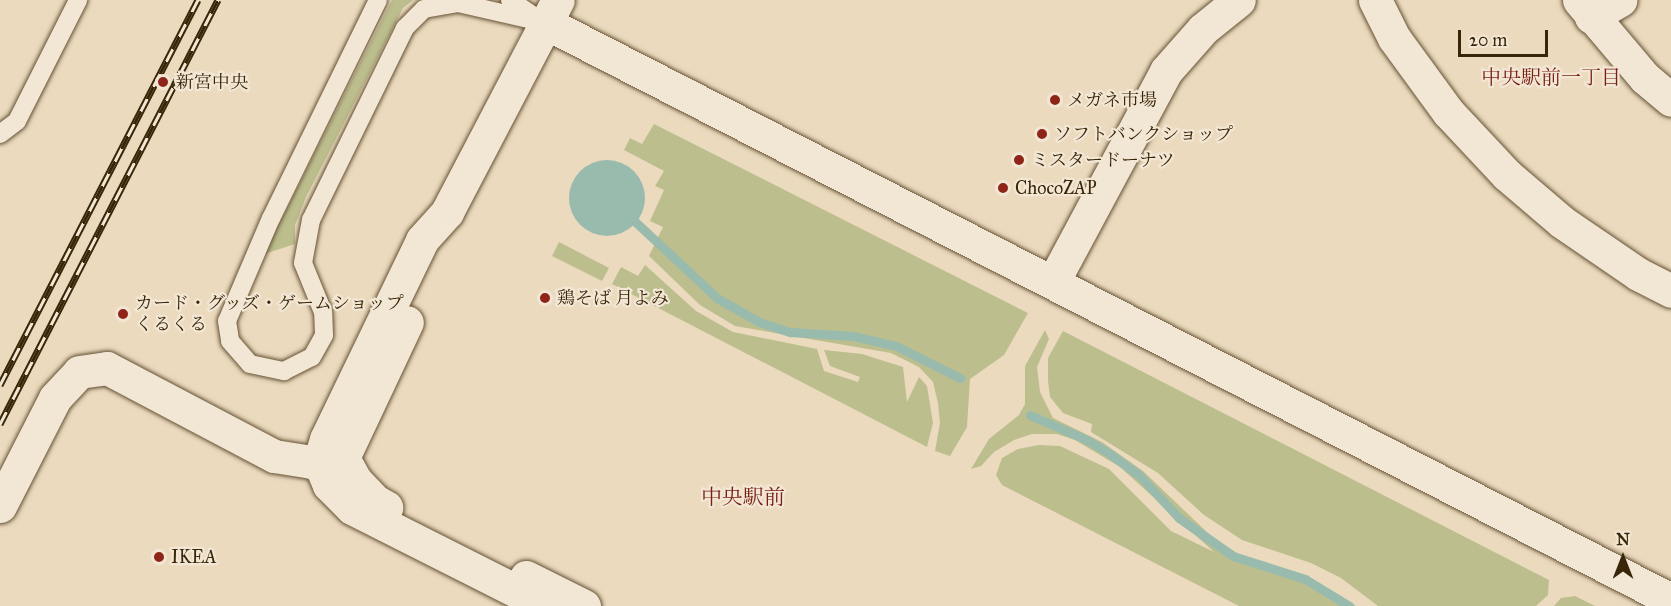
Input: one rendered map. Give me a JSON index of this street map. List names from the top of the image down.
{
  "districts": ["中央駅前一丁目", "中央駅前"],
  "places": [
    "新宮中央",
    "メガネ市場",
    "ソフトバンクショップ",
    "ミスタードーナツ",
    "ChocoZAP",
    "鶏そば 月よみ",
    "カード・グッズ・ゲームショップ くるくる",
    "IKEA"
  ],
  "scale_bar": "20 m",
  "north": "top"
}
